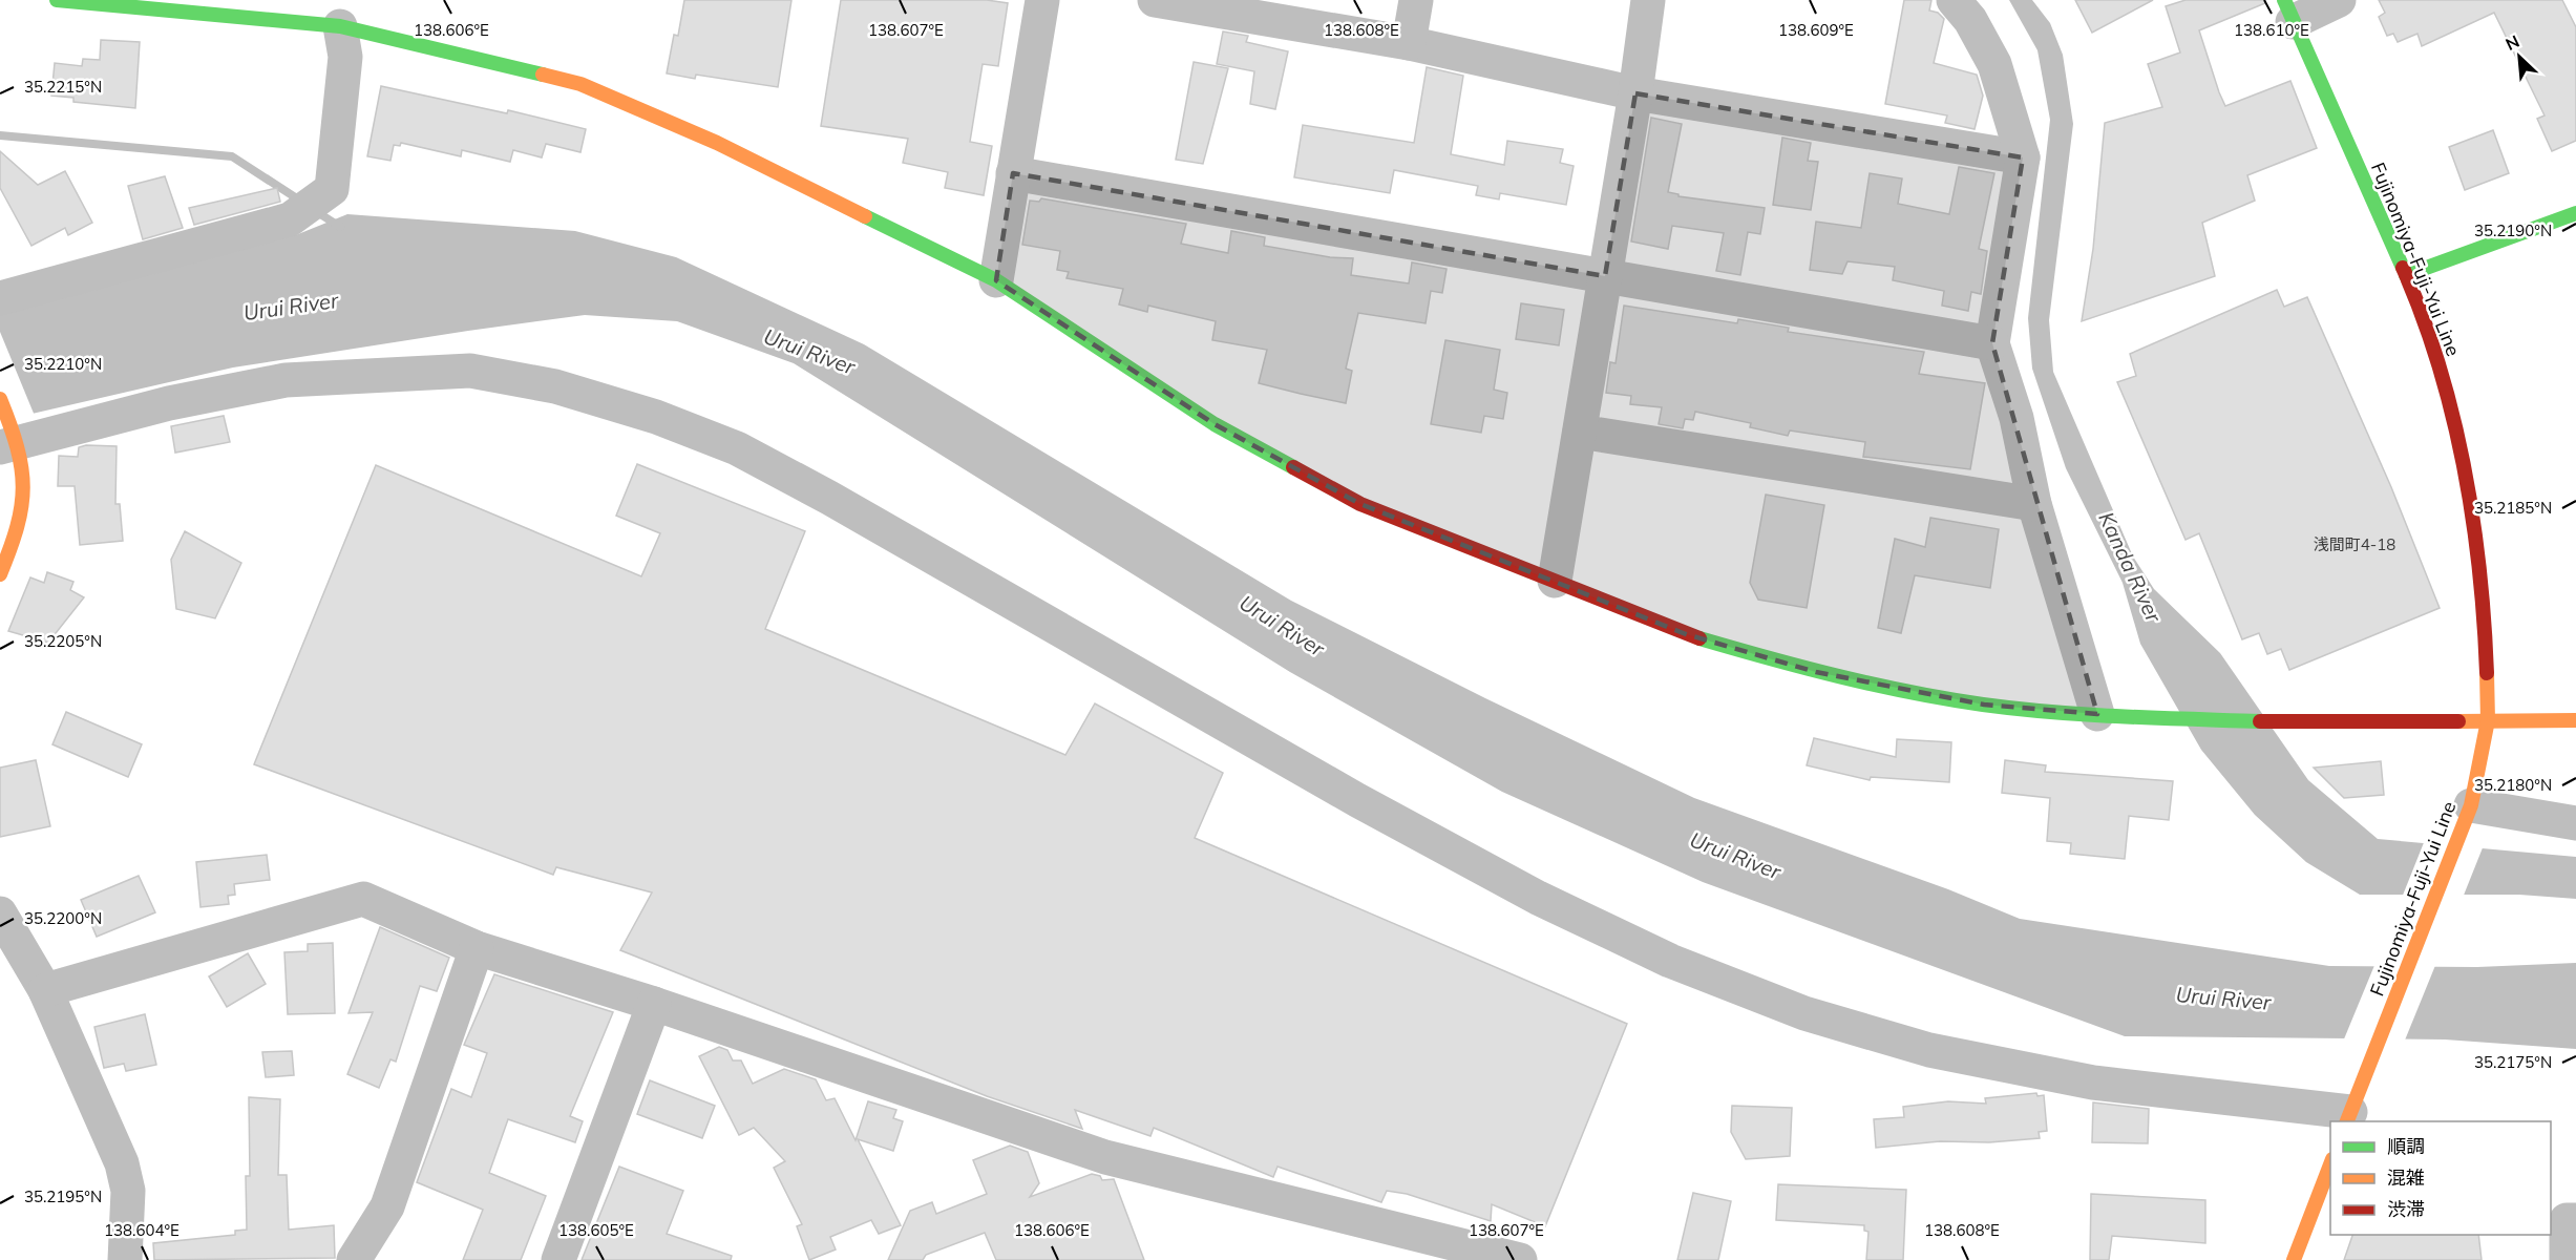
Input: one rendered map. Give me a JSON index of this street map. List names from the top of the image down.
{
  "streets": {
    "street": ["Fujinomiya-Fuji-Yui Line"]
  },
  "water": ["Urui River", "Kanda River"],
  "house_numbers": ["浅間町4-18"],
  "legend": ["順調", "混雑", "渋滞"],
  "north": "top left",
  "coordinates": [
    "138.606°E",
    "138.607°E",
    "138.608°E",
    "138.609°E",
    "138.610°E",
    "35.2215°N",
    "35.2190°N",
    "35.2210°N",
    "35.2185°N",
    "35.2205°N",
    "35.2180°N",
    "35.2200°N",
    "35.2175°N",
    "35.2195°N",
    "138.604°E",
    "138.605°E"
  ]
}
